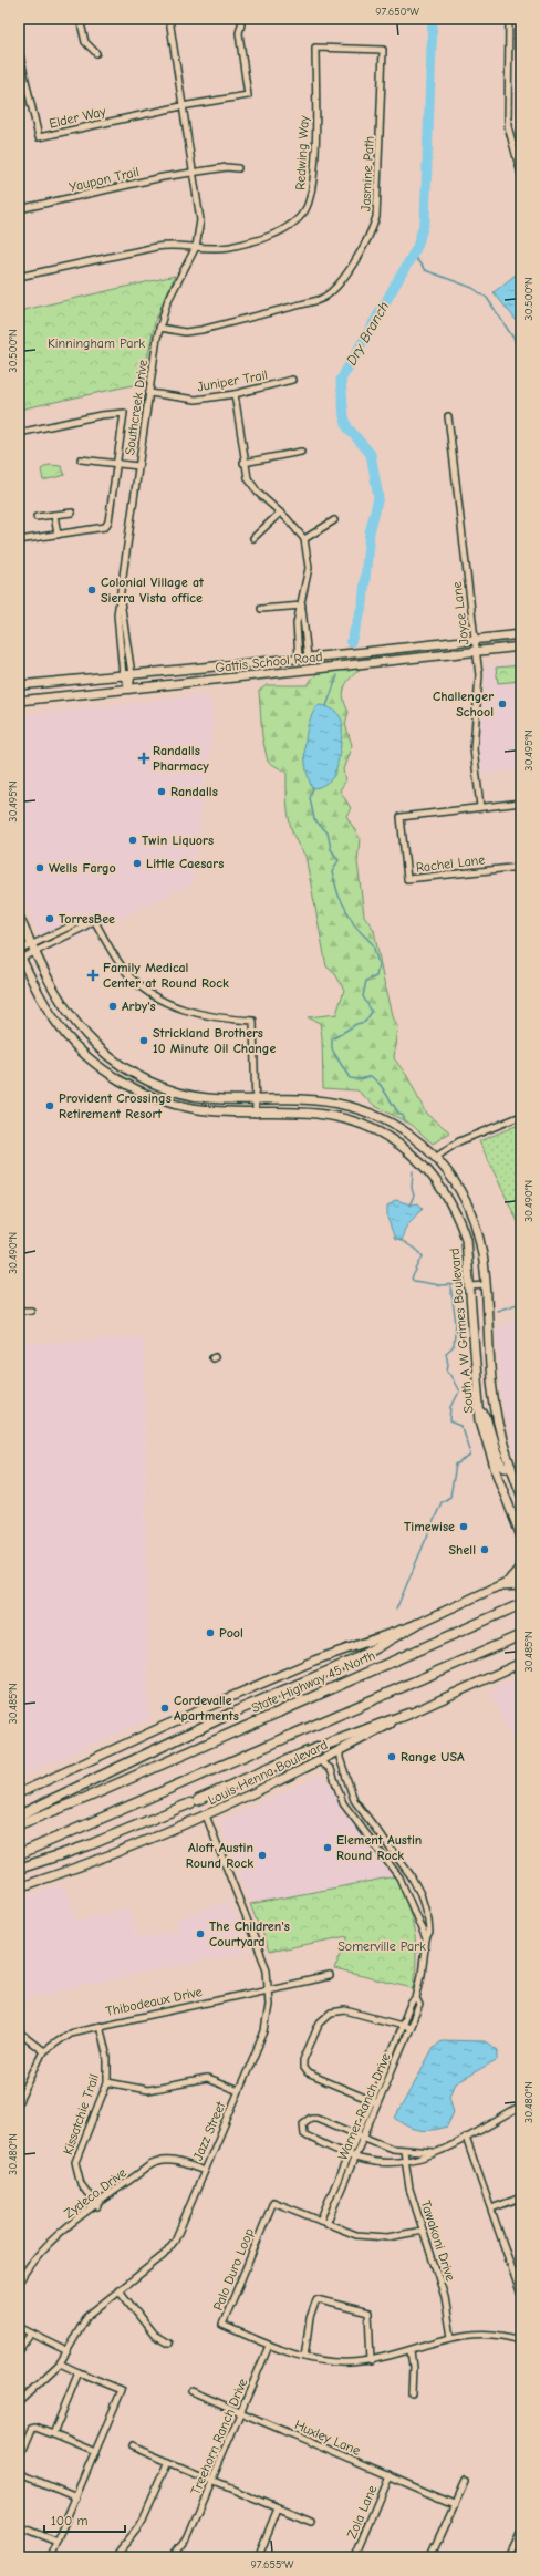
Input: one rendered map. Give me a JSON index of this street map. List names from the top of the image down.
{
  "streets": {
    "highway": ["State Highway 45 North"],
    "main road": ["Gattis School Road", "South A W Grimes Boulevard", "Louis Henna Boulevard"],
    "street": [
      "Elder Way",
      "Redwing Way",
      "Jasmine Path",
      "Yaupon Trail",
      "Juniper Trail",
      "Southcreek Drive",
      "Joyce Lane",
      "Rachel Lane",
      "Thibodeaux Drive",
      "Warner Ranch Drive",
      "Kissatchie Trail",
      "Jazz Street",
      "Zydeco Drive",
      "Tawakoni Drive",
      "Palo Duro Loop",
      "Treehorn Ranch Drive",
      "Huxley Lane",
      "Zola Lane"
    ]
  },
  "crossings": [
    ["Elder Way", "Southcreek Drive"],
    ["Redwing Way", "Jasmine Path"],
    ["Redwing Way", "Southcreek Drive"],
    ["Jasmine Path", "Southcreek Drive"],
    ["Yaupon Trail", "Southcreek Drive"],
    ["Juniper Trail", "Southcreek Drive"],
    ["Southcreek Drive", "Gattis School Road"],
    ["Joyce Lane", "Gattis School Road"],
    ["Joyce Lane", "Rachel Lane"],
    ["Louis Henna Boulevard", "Warner Ranch Drive"],
    ["Louis Henna Boulevard", "Jazz Street"],
    ["Thibodeaux Drive", "Kissatchie Trail"],
    ["Thibodeaux Drive", "Jazz Street"],
    ["Warner Ranch Drive", "Palo Duro Loop"],
    ["Kissatchie Trail", "Zydeco Drive"],
    ["Jazz Street", "Zydeco Drive"],
    ["Tawakoni Drive", "Palo Duro Loop"],
    ["Palo Duro Loop", "Treehorn Ranch Drive"],
    ["Treehorn Ranch Drive", "Huxley Lane"],
    ["Huxley Lane", "Zola Lane"]
  ],
  "water": ["Dry Branch"],
  "parks": ["Kinningham Park", "Somerville Park"],
  "places": {
    "other": [
      "Colonial Village at Sierra Vista office",
      "Challenger School",
      "Randalls",
      "Twin Liquors",
      "Little Caesars",
      "Wells Fargo",
      "TorresBee",
      "Arby's",
      "Strickland Brothers 10 Minute Oil Change",
      "Provident Crossings Retirement Resort",
      "Timewise",
      "Shell",
      "Pool",
      "Cordevalle Apartments",
      "Range USA",
      "Element Austin Round Rock",
      "Aloft Austin Round Rock",
      "The Children's Courtyard"
    ],
    "health": ["Randalls Pharmacy", "Family Medical Center at Round Rock"]
  },
  "scale_bar": "100 m",
  "coordinates": [
    "97.650°W",
    "30.500°N",
    "30.495°N",
    "30.490°N",
    "30.485°N",
    "30.480°N",
    "97.655°W"
  ]
}
